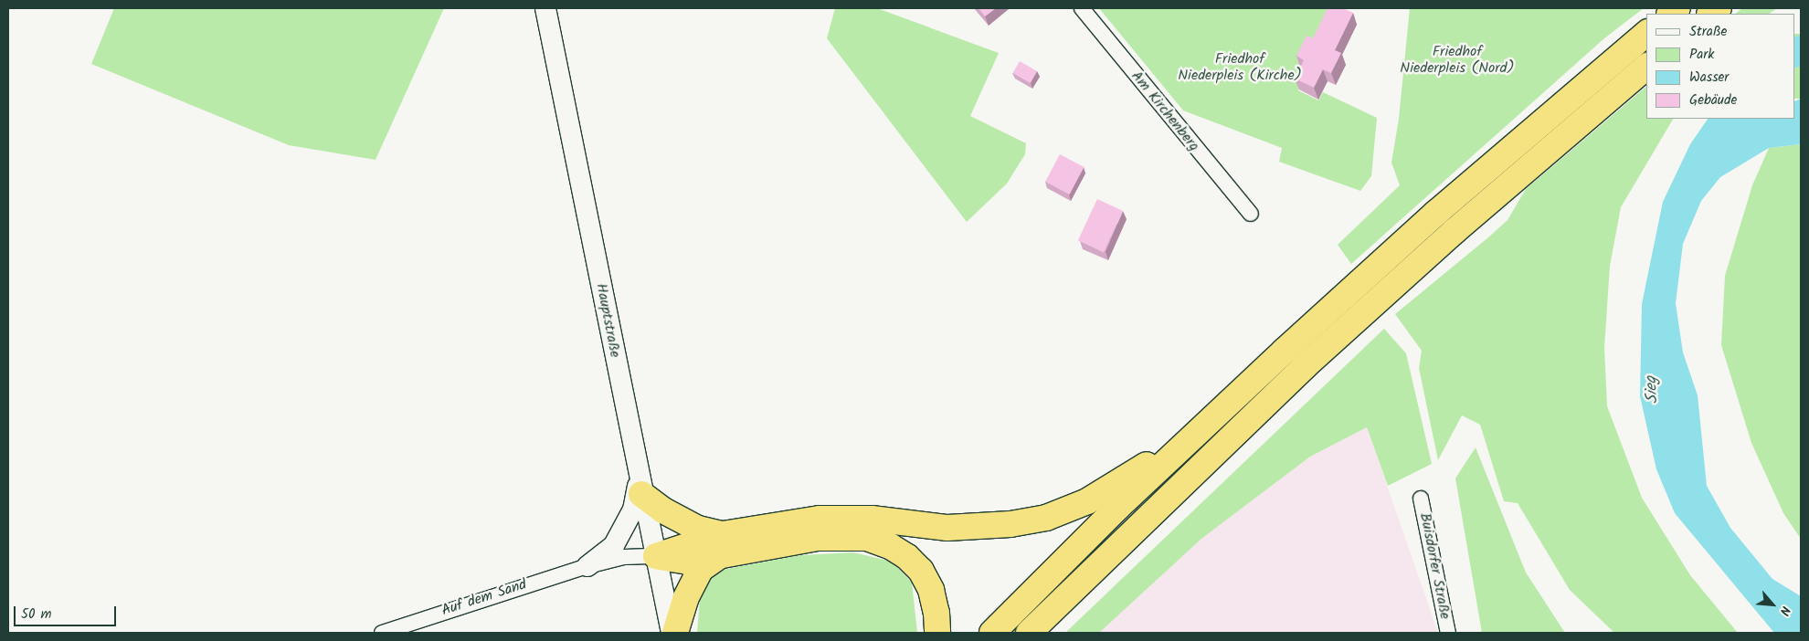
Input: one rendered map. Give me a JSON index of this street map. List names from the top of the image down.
{
  "streets": {
    "main road": ["Hauptstraße"],
    "street": ["Am Kirchenberg", "Buisdorfer Straße", "Auf dem Sand"]
  },
  "crossings": [
    ["Hauptstraße", "Auf dem Sand"]
  ],
  "water": ["Sieg"],
  "parks": ["Friedhof Niederpleis (Nord)", "Friedhof Niederpleis (Kirche)"],
  "legend": [
    "Straße",
    "Park",
    "Wasser",
    "Gebäude"
  ],
  "scale_bar": "50 m",
  "north": "bottom right"
}
